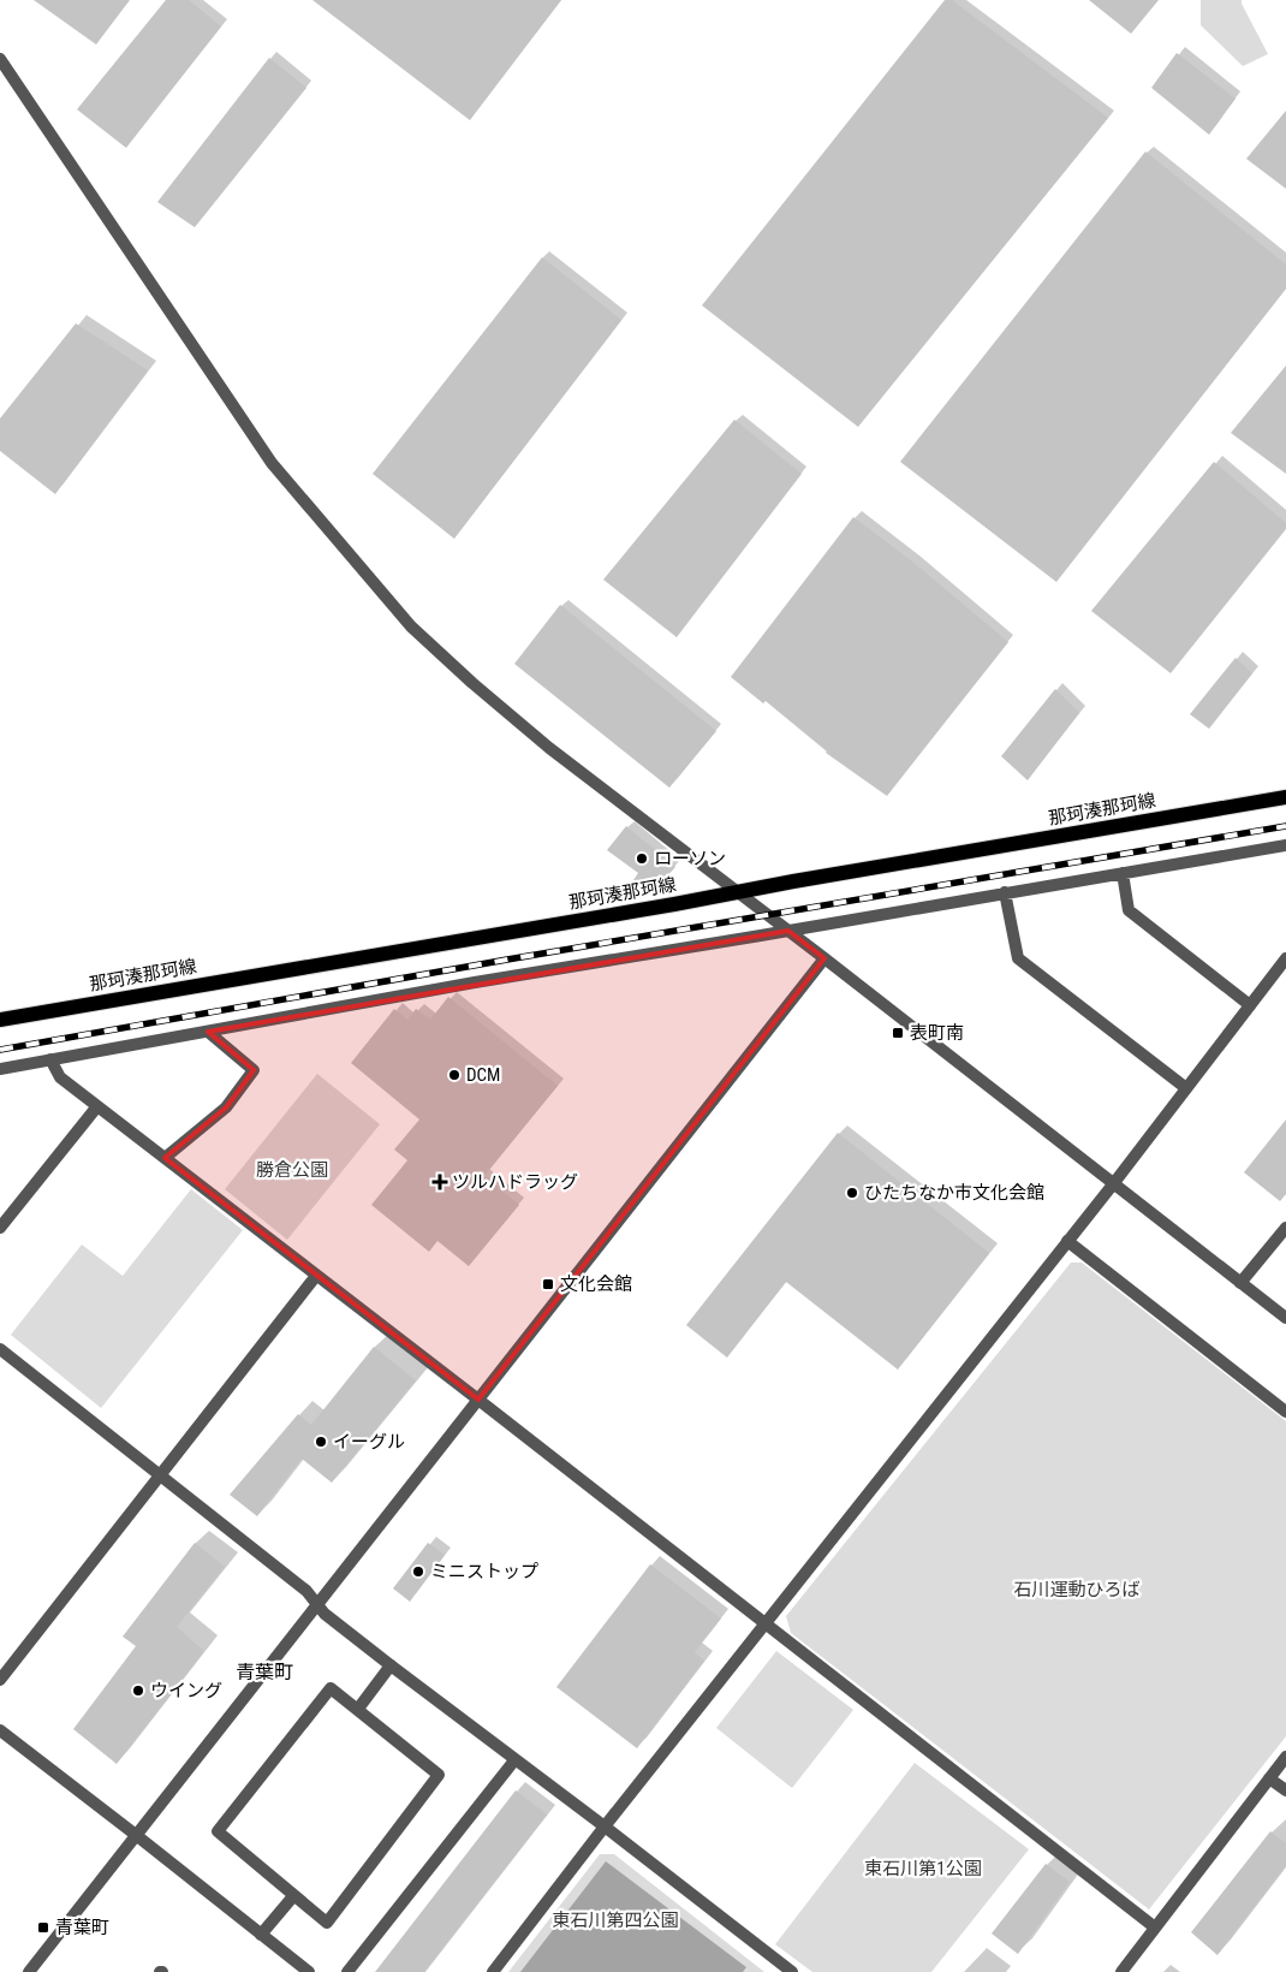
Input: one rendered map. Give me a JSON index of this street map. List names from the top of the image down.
{
  "streets": {
    "main road": ["那珂湊那珂線"]
  },
  "districts": ["青葉町"],
  "parks": [
    "勝倉公園",
    "石川運動ひろば",
    "東石川第1公園",
    "東石川第四公園"
  ],
  "places": {
    "other": [
      "ローソン",
      "DCM",
      "ひたちなか市文化会館",
      "イーグル",
      "ミニストップ",
      "ウイング"
    ],
    "transit": ["表町南", "文化会館", "青葉町"],
    "health": ["ツルハドラッグ"]
  }
}
